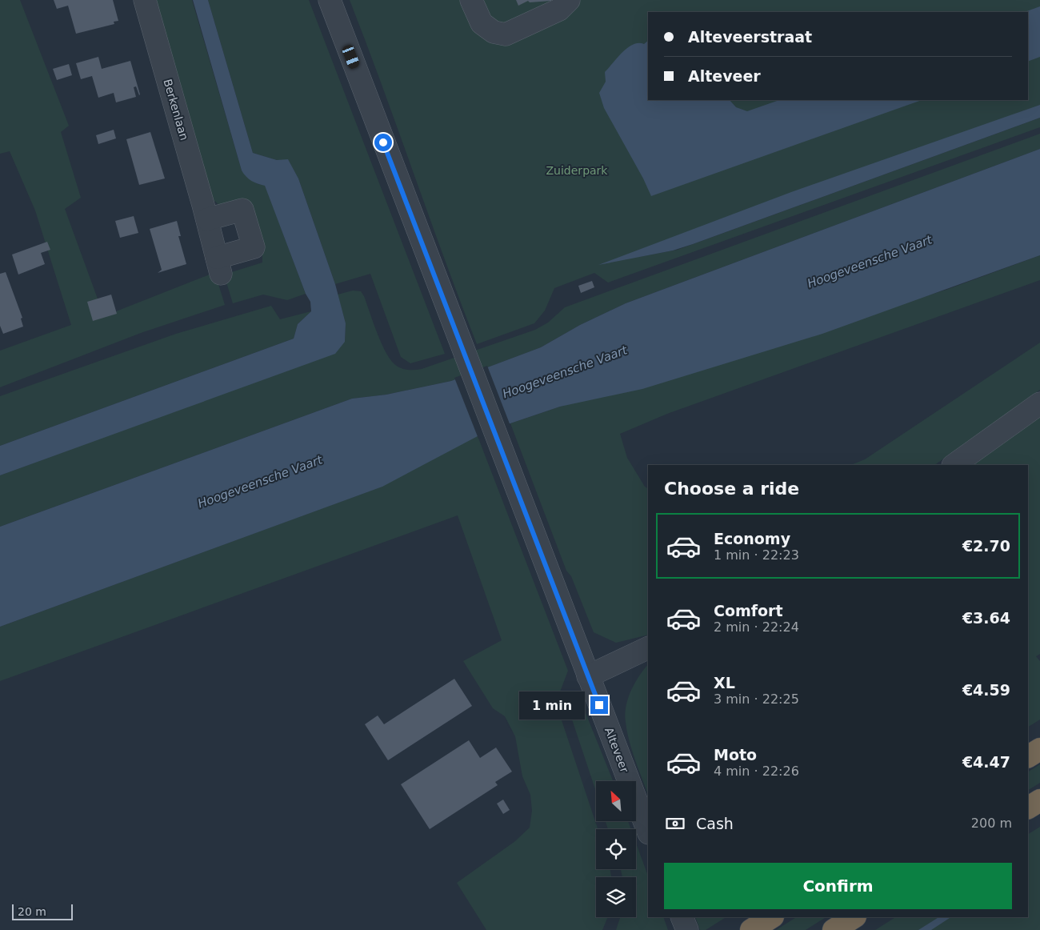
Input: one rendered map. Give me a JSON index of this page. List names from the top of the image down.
{
  "streets": {
    "street": ["Berkenlaan", "Alteveer"]
  },
  "water": ["Hoogeveensche Vaart"],
  "parks": ["Zuiderpark"],
  "scale_bar": "20 m",
  "north": "top left",
  "page": {
    "banner": ["Alteveerstraat", "Alteveer"],
    "heading": "Choose a ride",
    "list": [
      {
        "name": "Economy",
        "note": "1 min · 22:23",
        "value": "€2.70"
      },
      {
        "name": "Comfort",
        "note": "2 min · 22:24",
        "value": "€3.64"
      },
      {
        "name": "XL",
        "note": "3 min · 22:25",
        "value": "€4.59"
      },
      {
        "name": "Moto",
        "note": "4 min · 22:26",
        "value": "€4.47"
      }
    ],
    "bubble": "1 min",
    "pay": ["Cash", "200 m"],
    "buttons": "Confirm",
    "scale": "20 m"
  }
}
